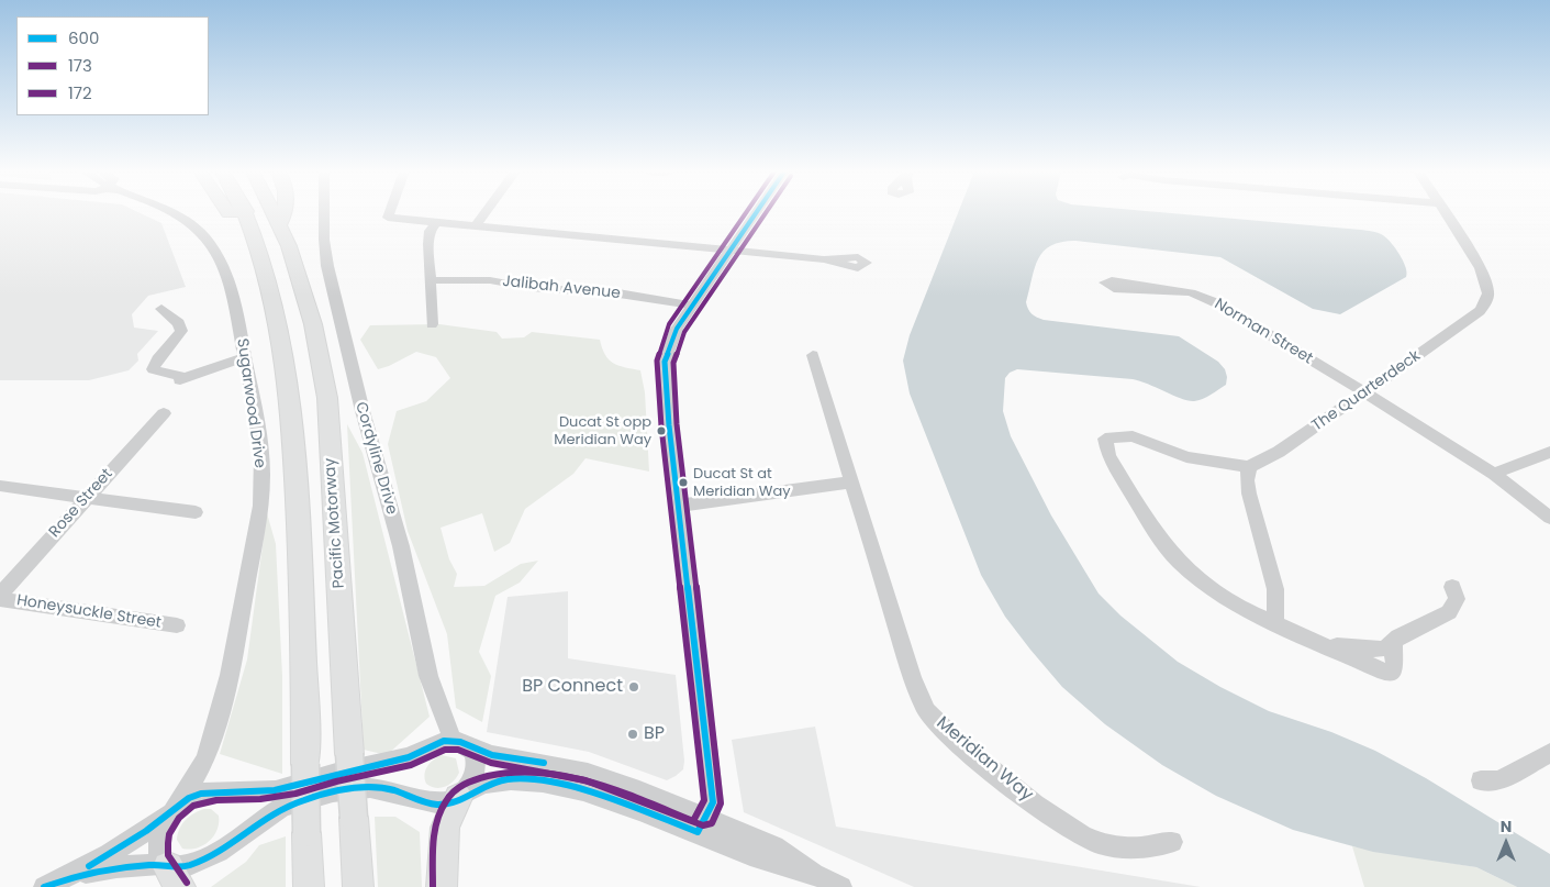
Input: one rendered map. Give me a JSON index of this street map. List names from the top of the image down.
{
  "streets": {
    "highway": ["Pacific Motorway"],
    "street": [
      "Jalibah Avenue",
      "Norman Street",
      "The Quarterdeck",
      "Sugarwood Drive",
      "Cordyline Drive",
      "Rose Street",
      "Honeysuckle Street",
      "Meridian Way"
    ]
  },
  "crossings": [
    ["Norman Street", "The Quarterdeck"]
  ],
  "places": [
    "Ducat St opp Meridian Way",
    "Ducat St at Meridian Way",
    "BP Connect",
    "BP"
  ],
  "lines": ["transit line 600", "transit line 173", "transit line 172"],
  "legend": ["600", "173", "172"],
  "north": "top"
}
